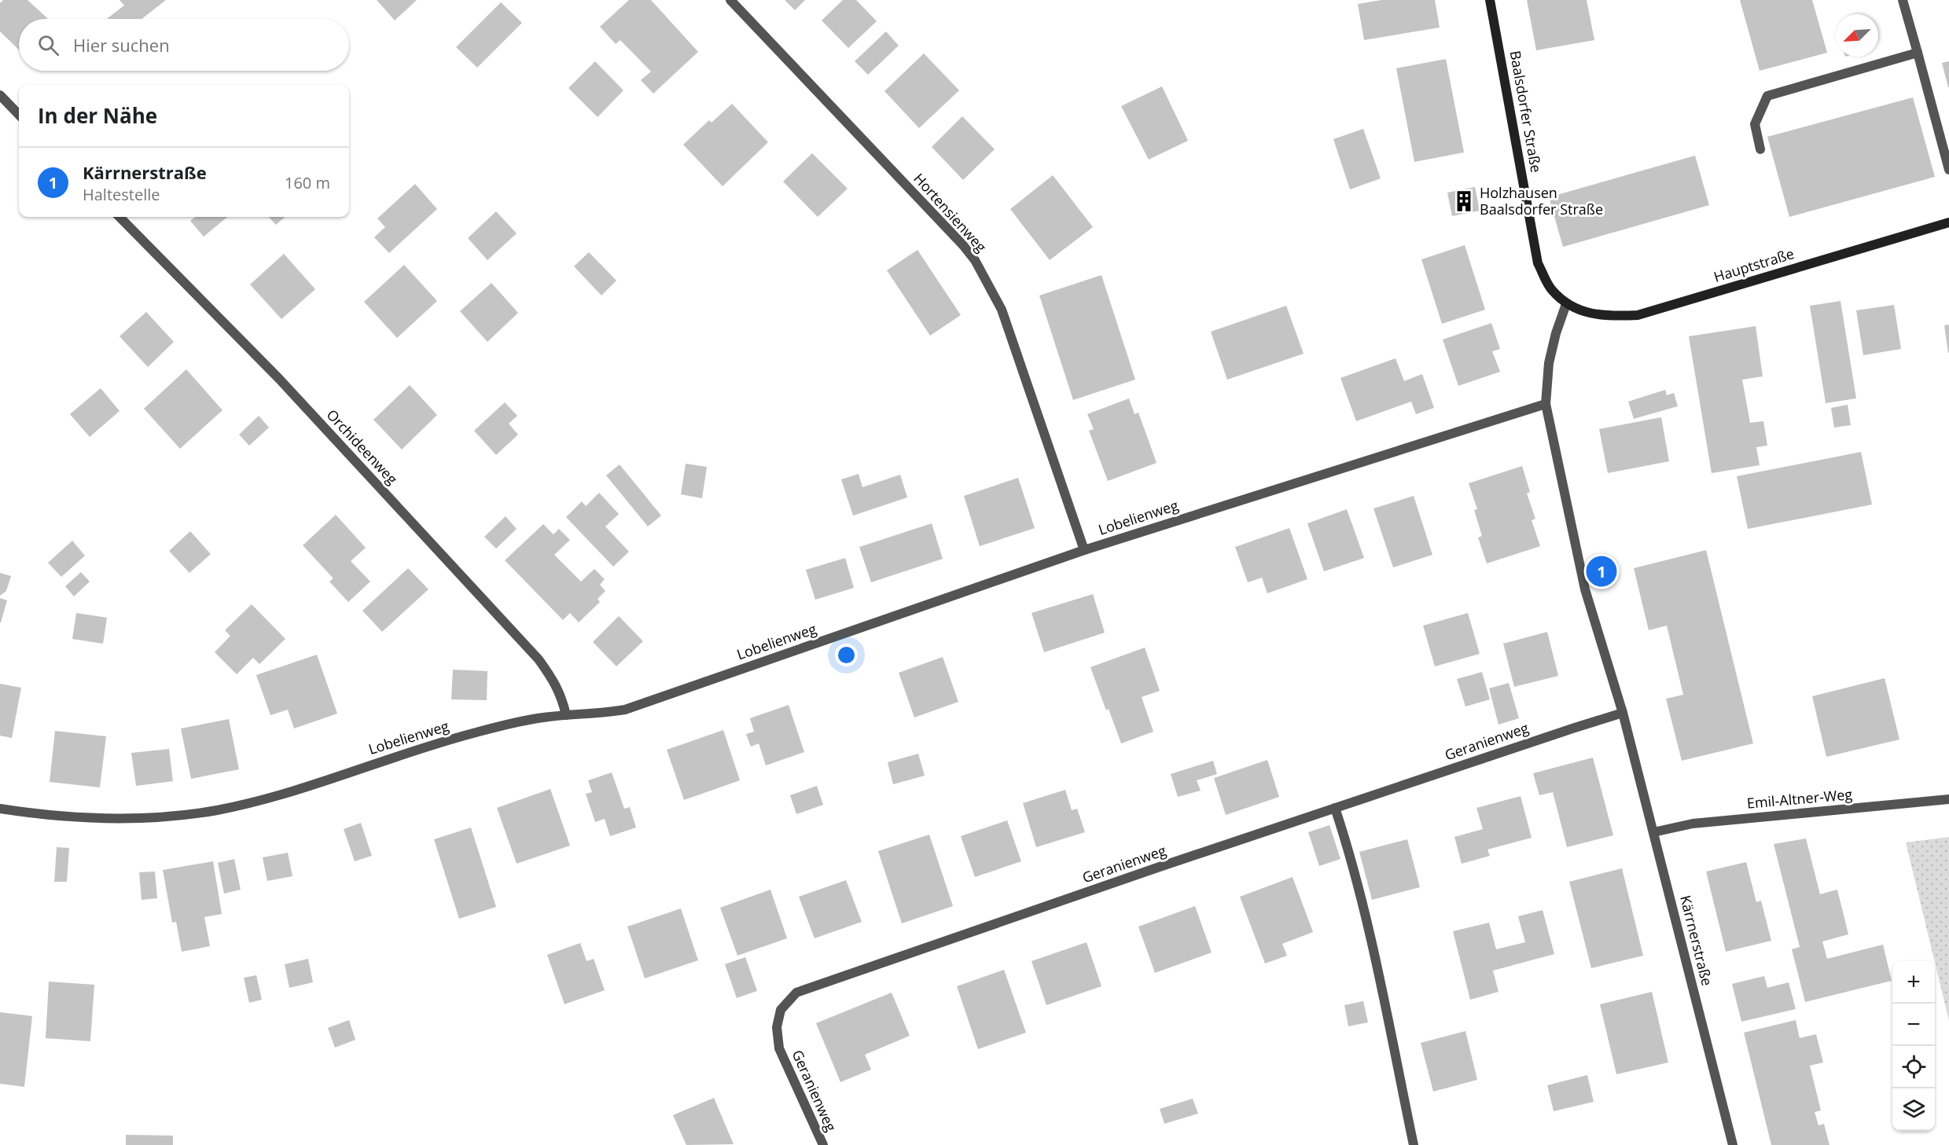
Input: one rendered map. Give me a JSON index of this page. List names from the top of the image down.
{
  "streets": {
    "main road": ["Baalsdorfer Straße", "Hauptstraße"],
    "street": [
      "Hortensienweg",
      "Orchideenweg",
      "Lobelienweg",
      "Geranienweg",
      "Emil-Altner-Weg",
      "Kärrnerstraße"
    ]
  },
  "crossings": [
    ["Baalsdorfer Straße", "Hauptstraße"],
    ["Baalsdorfer Straße", "Kärrnerstraße"],
    ["Hortensienweg", "Lobelienweg"],
    ["Hauptstraße", "Kärrnerstraße"],
    ["Orchideenweg", "Lobelienweg"],
    ["Lobelienweg", "Kärrnerstraße"],
    ["Geranienweg", "Kärrnerstraße"],
    ["Emil-Altner-Weg", "Kärrnerstraße"]
  ],
  "places": {
    "building": ["Holzhausen Baalsdorfer Straße"]
  },
  "north": "bottom left",
  "page": {
    "search": "Hier suchen",
    "heading": "In der Nähe",
    "list": [
      {
        "mark": "1",
        "name": "Kärrnerstraße",
        "note": "Haltestelle",
        "value": "160 m"
      }
    ],
    "pins": "1",
    "map_buttons": ["+", "−"]
  }
}
